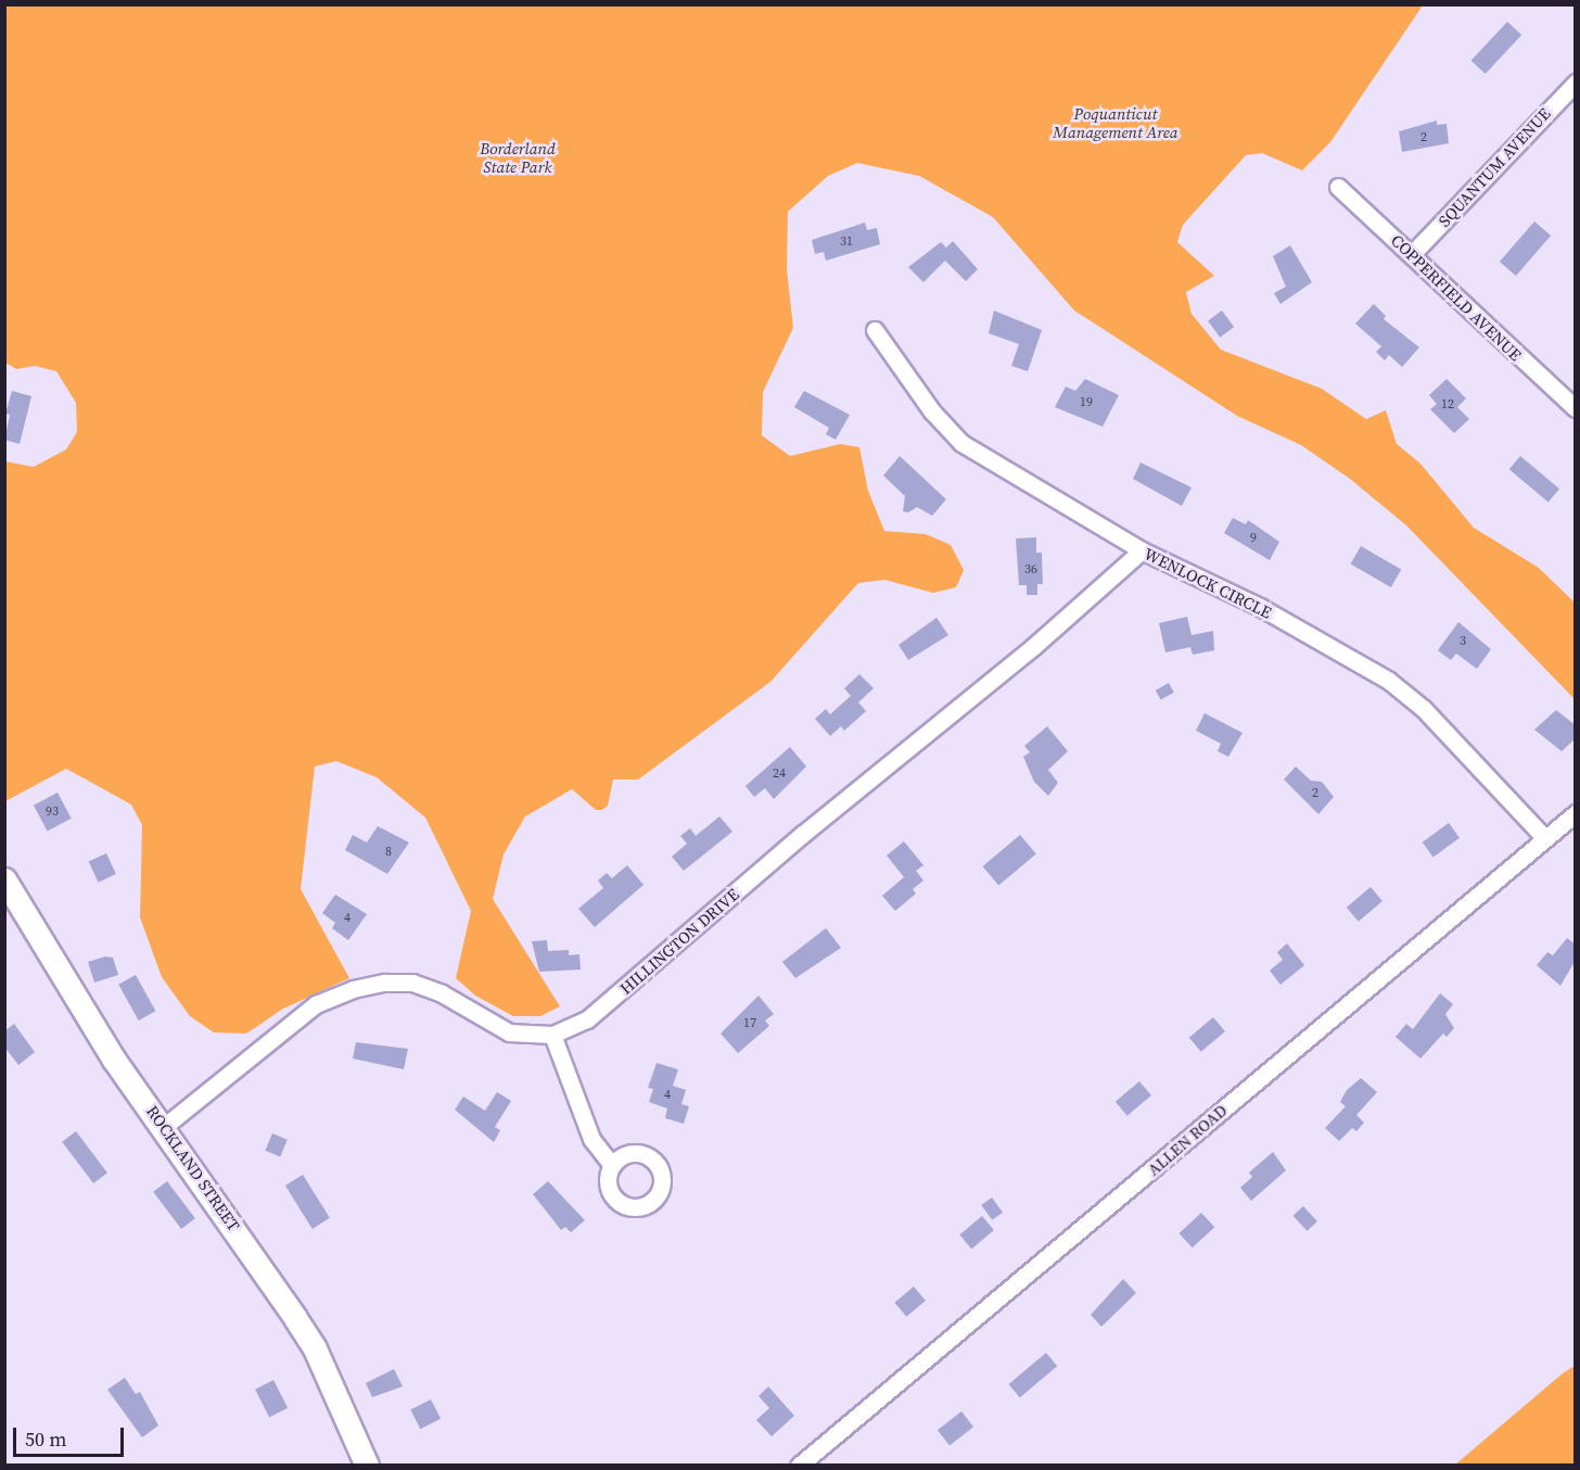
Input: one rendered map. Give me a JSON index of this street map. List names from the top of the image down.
{
  "streets": {
    "street": [
      "SQUANTUM AVENUE",
      "COPPERFIELD AVENUE",
      "WENLOCK CIRCLE",
      "HILLINGTON DRIVE",
      "ALLEN ROAD",
      "ROCKLAND STREET"
    ]
  },
  "crossings": [
    ["SQUANTUM AVENUE", "COPPERFIELD AVENUE"],
    ["WENLOCK CIRCLE", "HILLINGTON DRIVE"],
    ["WENLOCK CIRCLE", "ALLEN ROAD"],
    ["HILLINGTON DRIVE", "ROCKLAND STREET"]
  ],
  "parks": ["Poquanticut Management Area", "Borderland State Park"],
  "house_numbers": [
    "2",
    "31",
    "19",
    "12",
    "9",
    "36",
    "3",
    "24",
    "2",
    "93",
    "8",
    "4",
    "17",
    "4"
  ],
  "scale_bar": "50 m"
}
